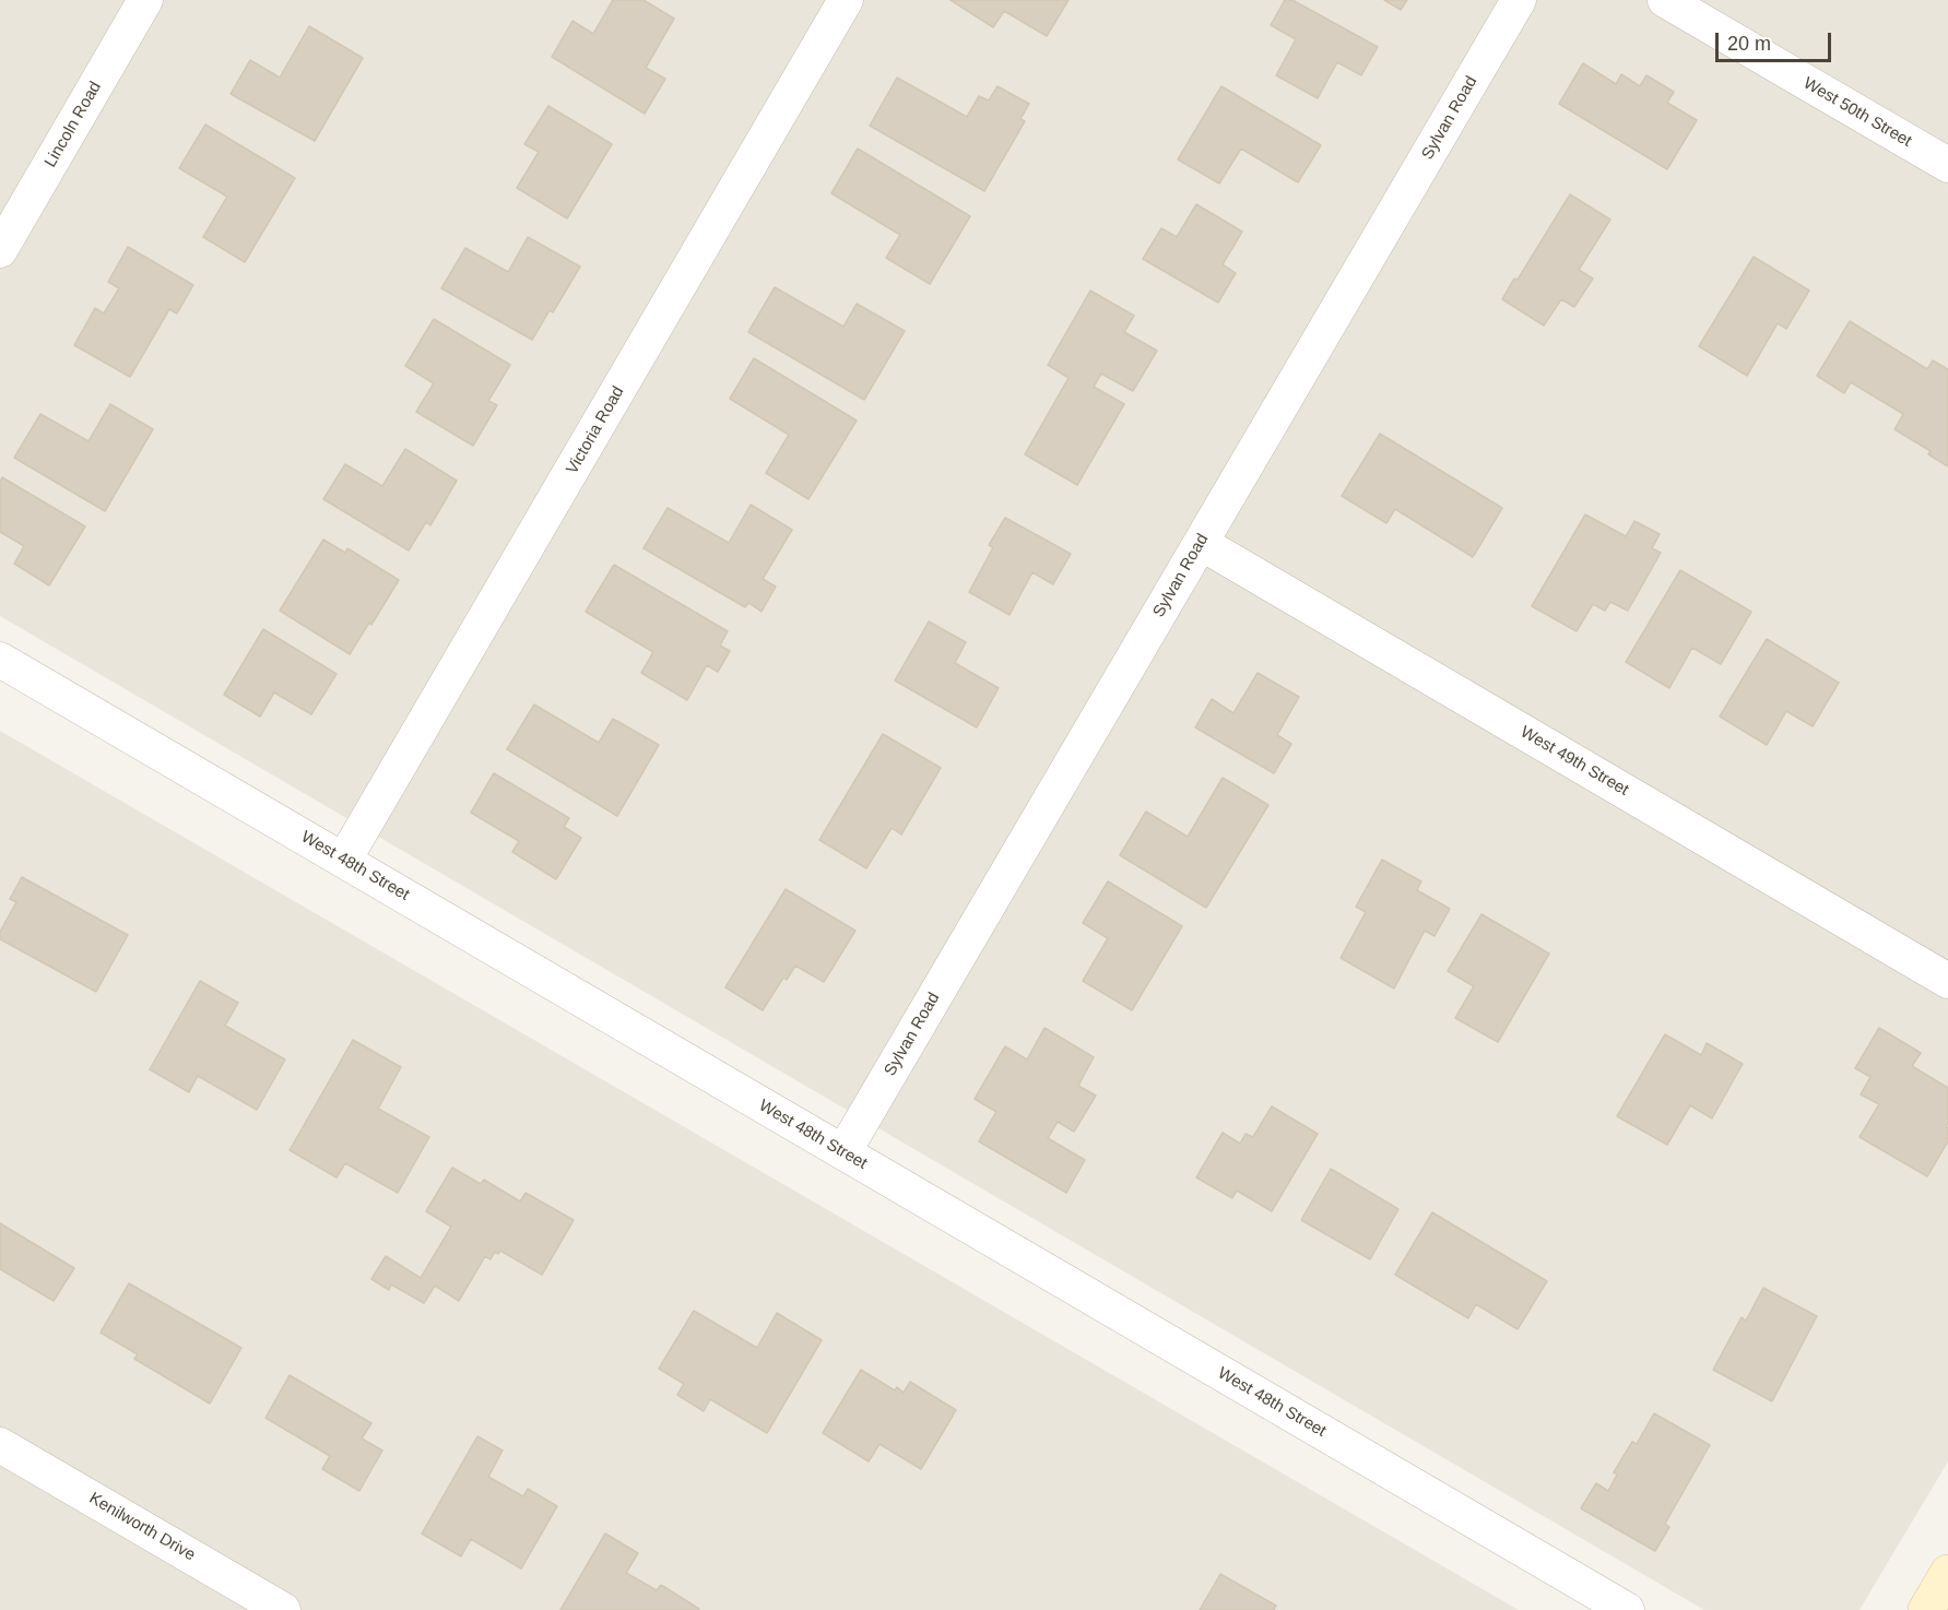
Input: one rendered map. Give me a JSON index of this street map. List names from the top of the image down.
{
  "streets": {
    "street": [
      "West 50th Street",
      "Sylvan Road",
      "Lincoln Road",
      "Victoria Road",
      "West 49th Street",
      "West 48th Street",
      "Kenilworth Drive"
    ]
  },
  "crossings": [
    ["Sylvan Road", "West 49th Street"],
    ["Sylvan Road", "West 48th Street"],
    ["Victoria Road", "West 48th Street"]
  ],
  "scale_bar": "20 m"
}
